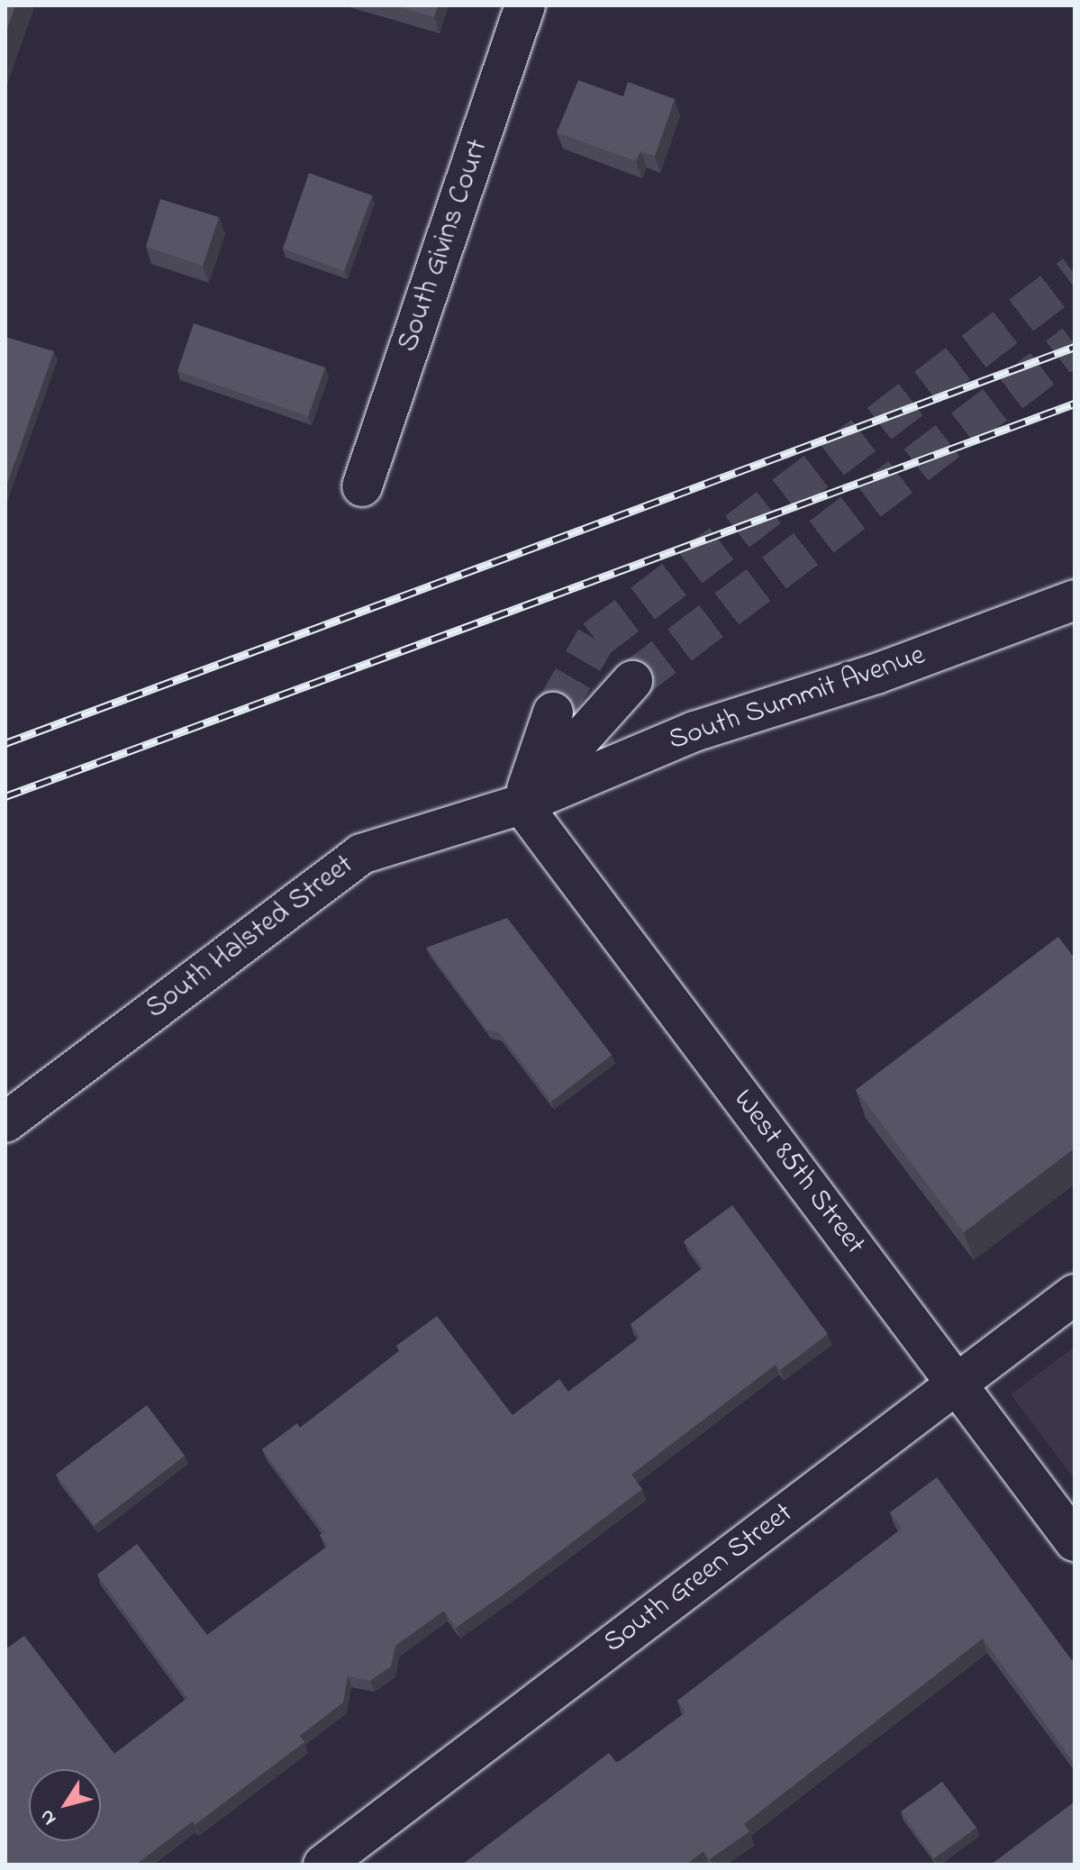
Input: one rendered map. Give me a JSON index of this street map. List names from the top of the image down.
{
  "streets": {
    "street": [
      "South Givins Court",
      "South Summit Avenue",
      "South Halsted Street",
      "West 85th Street",
      "South Green Street"
    ]
  },
  "crossings": [
    ["South Summit Avenue", "South Halsted Street"],
    ["South Summit Avenue", "West 85th Street"],
    ["South Halsted Street", "West 85th Street"],
    ["West 85th Street", "South Green Street"]
  ],
  "north": "bottom left"
}
